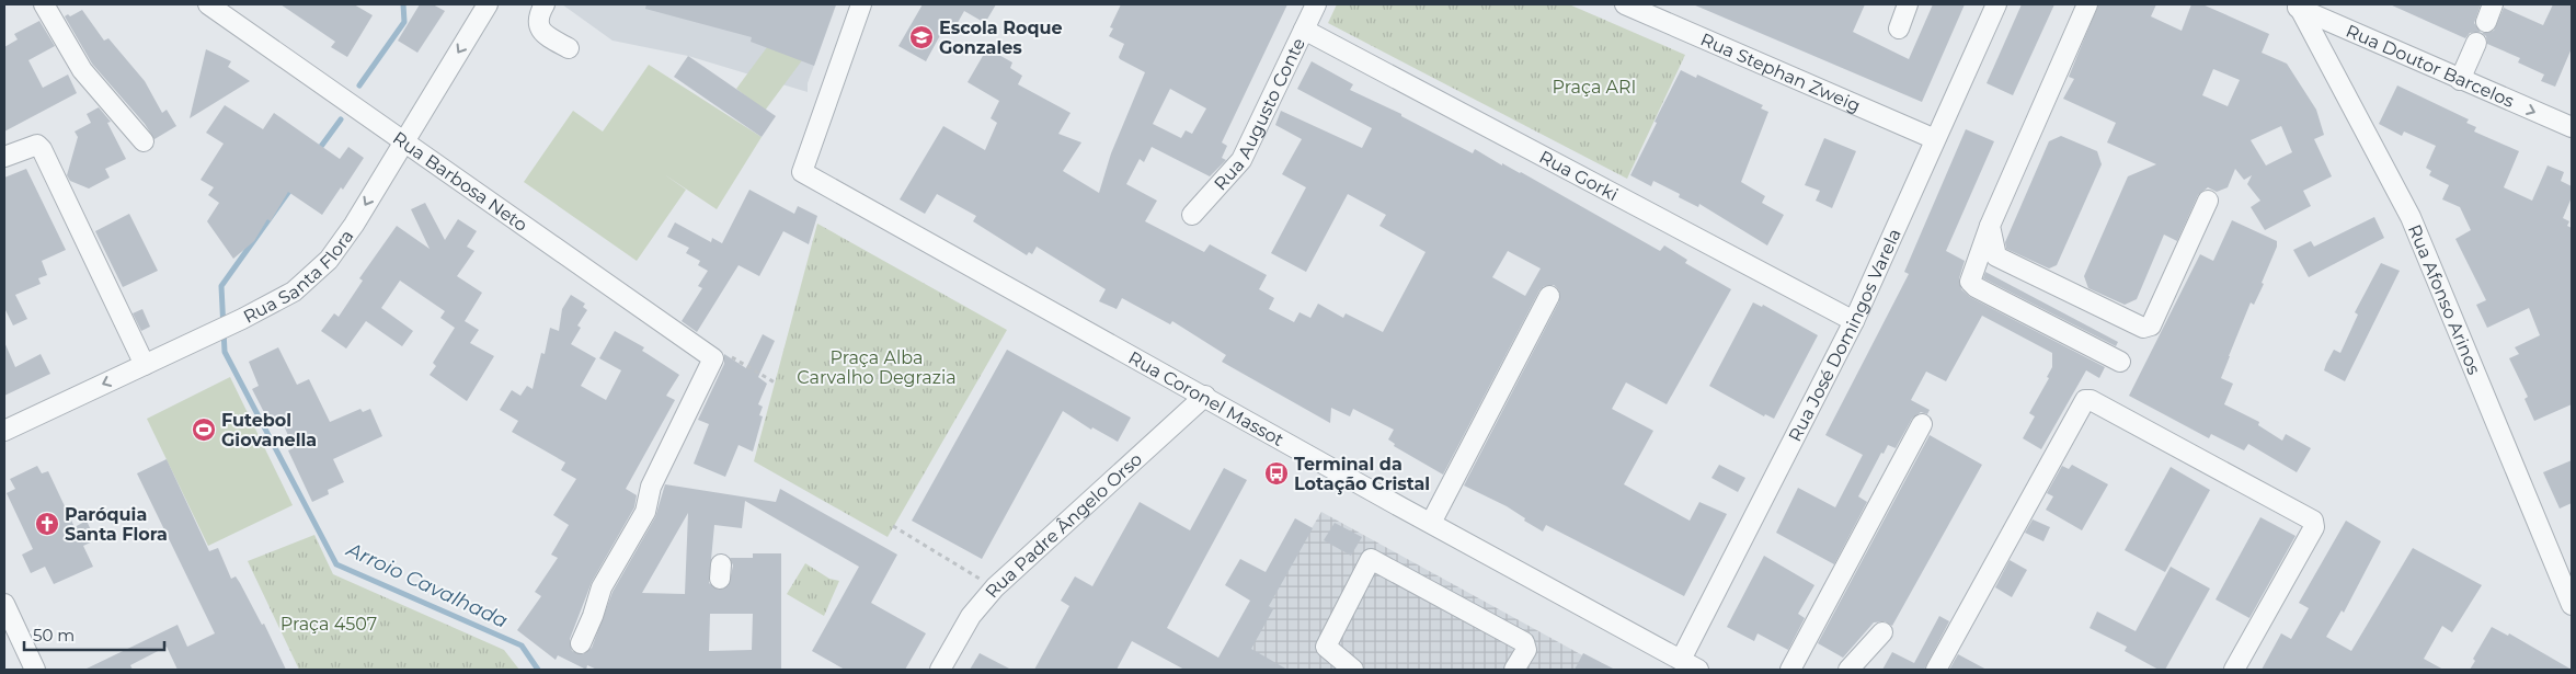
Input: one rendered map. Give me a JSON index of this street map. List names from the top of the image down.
{
  "streets": {
    "street": [
      "Rua Doutor Barcelos",
      "Rua Stephan Zweig",
      "Rua Augusto Conte",
      "Rua Gorki",
      "Rua Barbosa Neto",
      "Rua Santa Flora",
      "Rua Afonso Arinos",
      "Rua José Domingos Varela",
      "Rua Coronel Massot",
      "Rua Padre Ângelo Orso"
    ]
  },
  "crossings": [
    ["Rua Doutor Barcelos", "Rua Afonso Arinos"],
    ["Rua Stephan Zweig", "Rua José Domingos Varela"],
    ["Rua Augusto Conte", "Rua Gorki"],
    ["Rua Gorki", "Rua José Domingos Varela"],
    ["Rua Barbosa Neto", "Rua Santa Flora"],
    ["Rua José Domingos Varela", "Rua Coronel Massot"],
    ["Rua Coronel Massot", "Rua Padre Ângelo Orso"]
  ],
  "one_way": ["Rua Doutor Barcelos", "Rua Santa Flora"],
  "water": ["Arroio Cavalhada"],
  "parks": ["Praça ARI", "Praça Alba Carvalho Degrazia", "Praça 4507"],
  "places": {
    "school or university": ["Escola Roque Gonzales"],
    "sports": ["Futebol Giovanella"],
    "bus stop": ["Terminal da Lotação Cristal"],
    "church": ["Paróquia Santa Flora"]
  },
  "scale_bar": "50 m"
}
